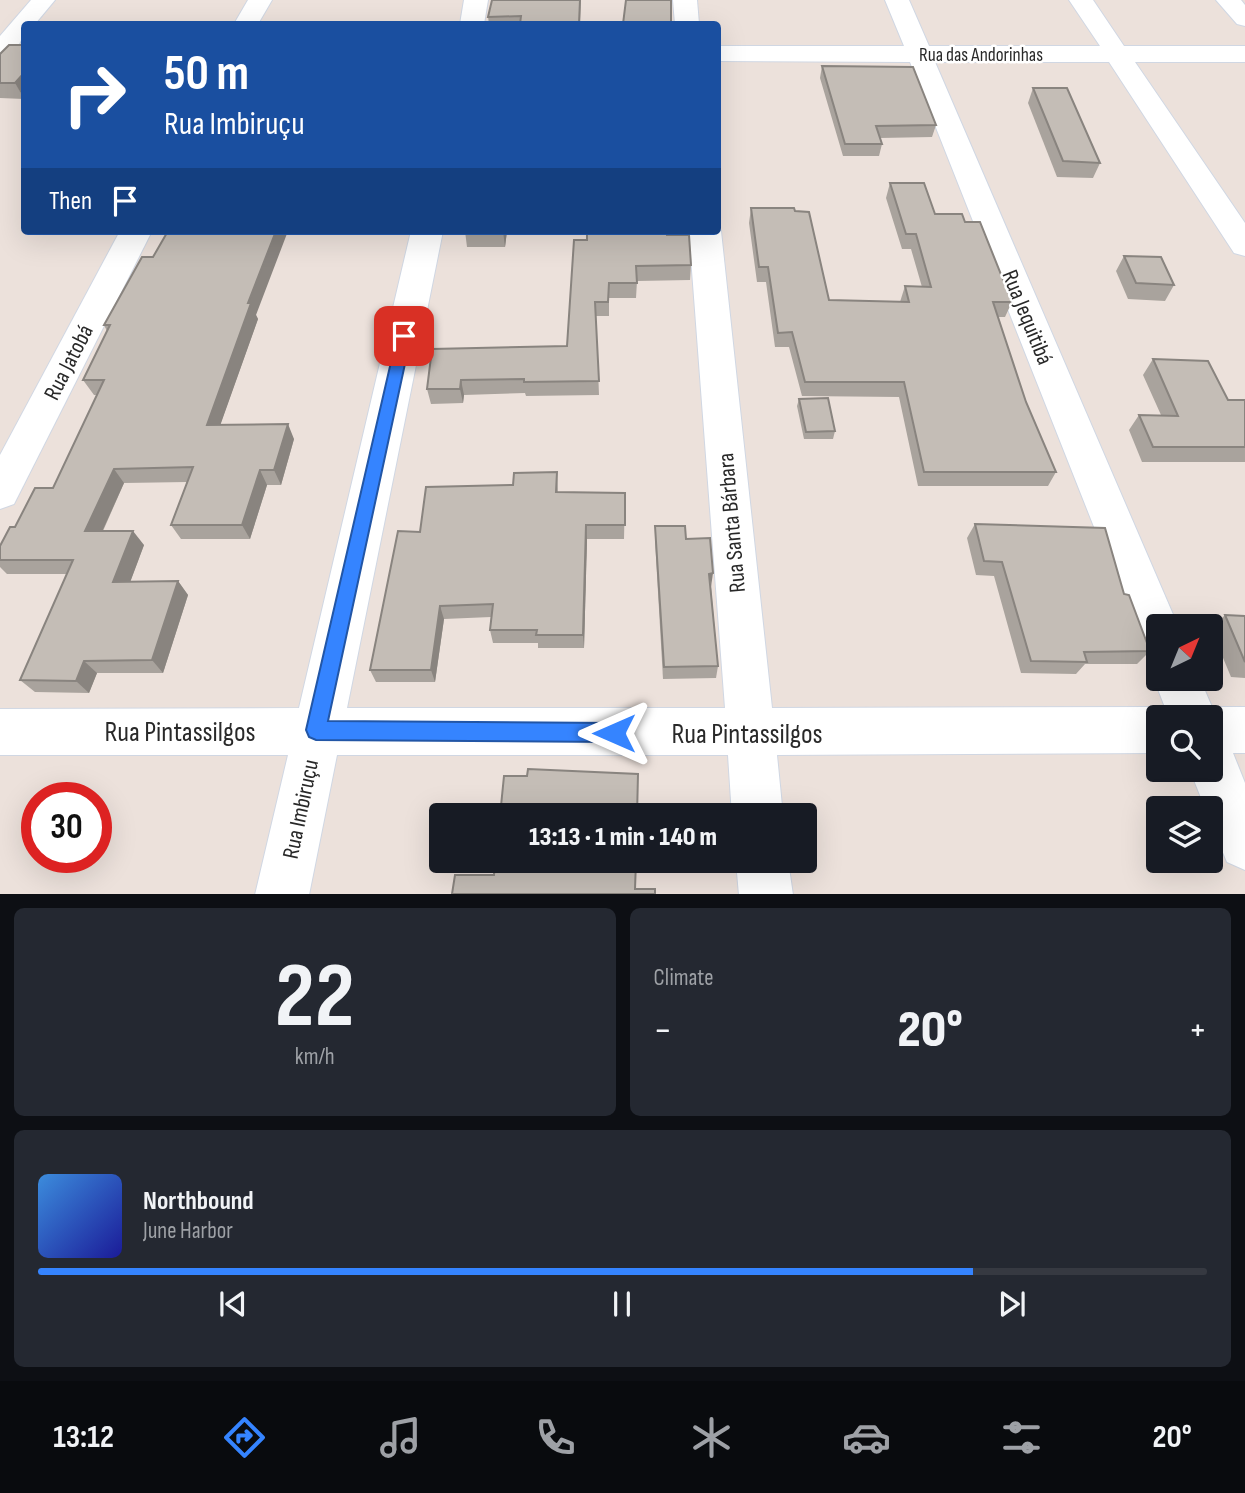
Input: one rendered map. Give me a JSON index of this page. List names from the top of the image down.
{
  "streets": {
    "street": [
      "Rua das Andorinhas",
      "Rua Jequitibá",
      "Rua Jatobá",
      "Rua Santa Bárbara",
      "Rua Pintassilgos",
      "Rua Imbiruçu"
    ]
  },
  "crossings": [
    ["Rua das Andorinhas", "Rua Jequitibá"],
    ["Rua Santa Bárbara", "Rua Pintassilgos"],
    ["Rua Pintassilgos", "Rua Imbiruçu"]
  ],
  "north": "top right",
  "page": {
    "turn": ["50 m", "Rua Imbiruçu"],
    "then": "Then",
    "limit": "30",
    "trip": "13:13 · 1 min · 140 m",
    "tile": [
      ["22", "km/h"],
      "Climate"
    ],
    "heat": ["−", "20°", "+"],
    "song": ["Northbound", "June Harbor"],
    "tabs": ["13:12", "20°"]
  }
}
